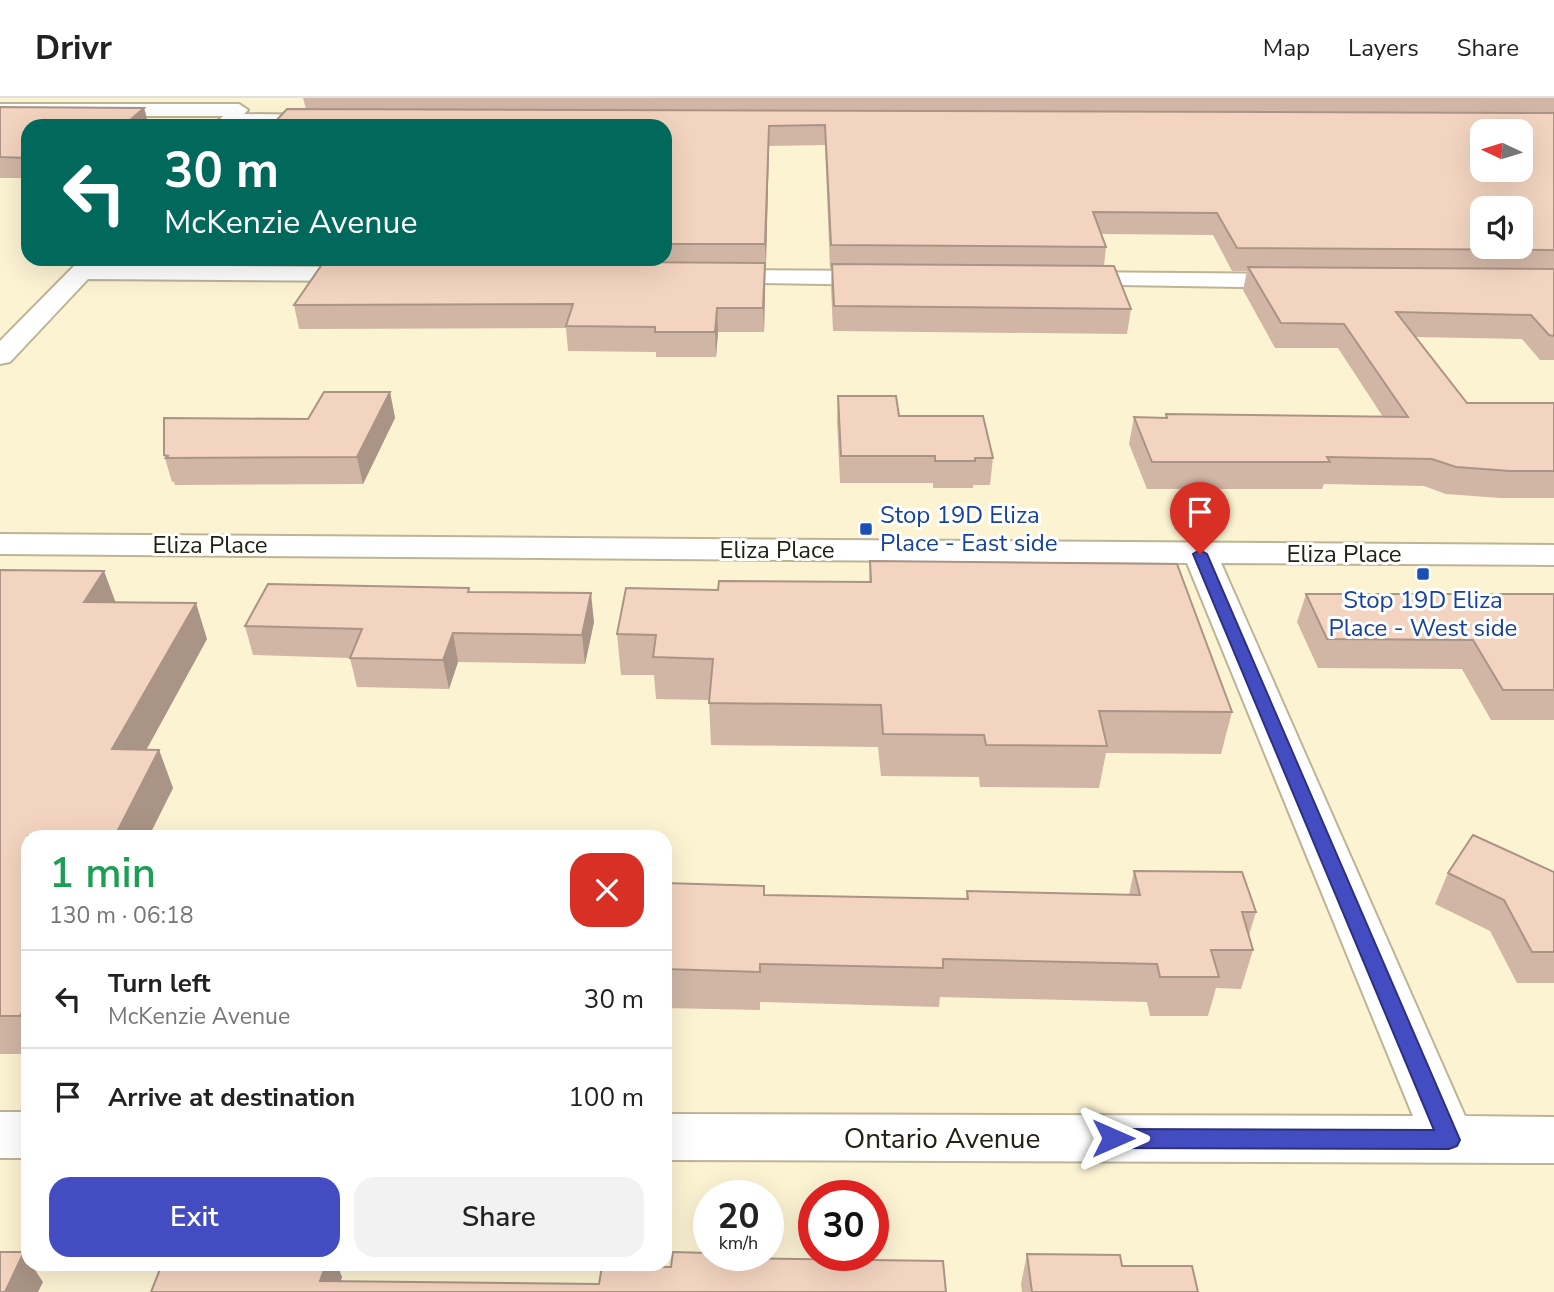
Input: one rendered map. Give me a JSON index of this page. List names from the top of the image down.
{
  "streets": {
    "street": ["Eliza Place", "Ontario Avenue"]
  },
  "places": {
    "transit": ["Stop 19D Eliza Place - East side", "Stop 19D Eliza Place - West side"]
  },
  "north": "left",
  "page": {
    "header": "Drivr",
    "nav": ["Map", "Layers", "Share"],
    "turn": ["30 m", "McKenzie Avenue"],
    "heading": ["1 min", "130 m · 06:18"],
    "list": [
      {
        "name": "Turn left",
        "note": "McKenzie Avenue",
        "value": "30 m"
      },
      {
        "name": "Arrive at destination",
        "value": "100 m"
      }
    ],
    "buttons": ["Exit", "Share"],
    "speed": "20 km/h",
    "limit": "30"
  }
}
